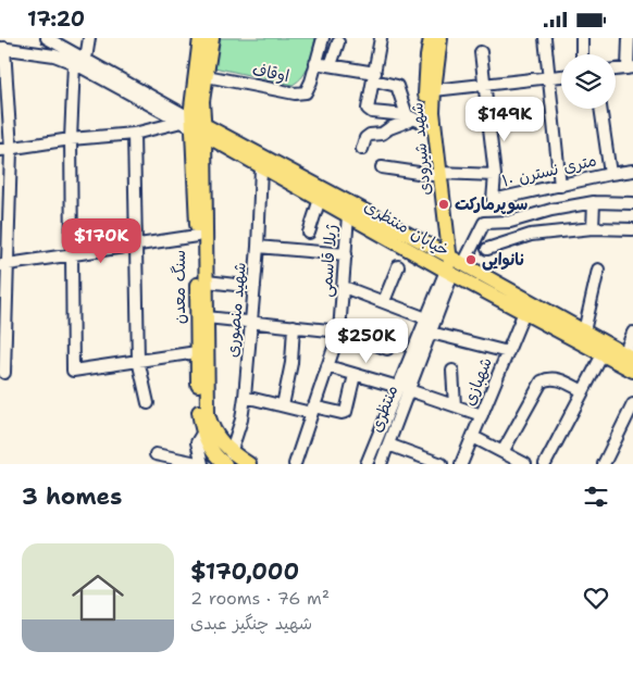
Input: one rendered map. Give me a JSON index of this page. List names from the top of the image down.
{
  "streets": {
    "main road": ["شهید شیرودی", "خیابان منتظری", "سنگ معدن"],
    "street": [
      "اوقاف",
      "۱۰ متری نسترن",
      "ژیلا قاسمی",
      "شهید منصوری",
      "شهبازی",
      "منتظری"
    ]
  },
  "crossings": [
    ["شهید شیرودی", "خیابان منتظری"],
    ["شهید شیرودی", "منتظری"],
    ["خیابان منتظری", "ژیلا قاسمی"],
    ["خیابان منتظری", "سنگ معدن"],
    ["خیابان منتظری", "شهید منصوری"],
    ["خیابان منتظری", "شهبازی"],
    ["خیابان منتظری", "منتظری"]
  ],
  "places": ["سوپرمارکت", "نانوایی"],
  "page": {
    "status": "17:20",
    "price": ["$149K", "$170K", "$250K"],
    "heading": "3 homes",
    "list": [
      {
        "name": "$170,000",
        "note": "2 rooms · 76 m² · شهید چنگیز عبدی"
      }
    ]
  }
}
